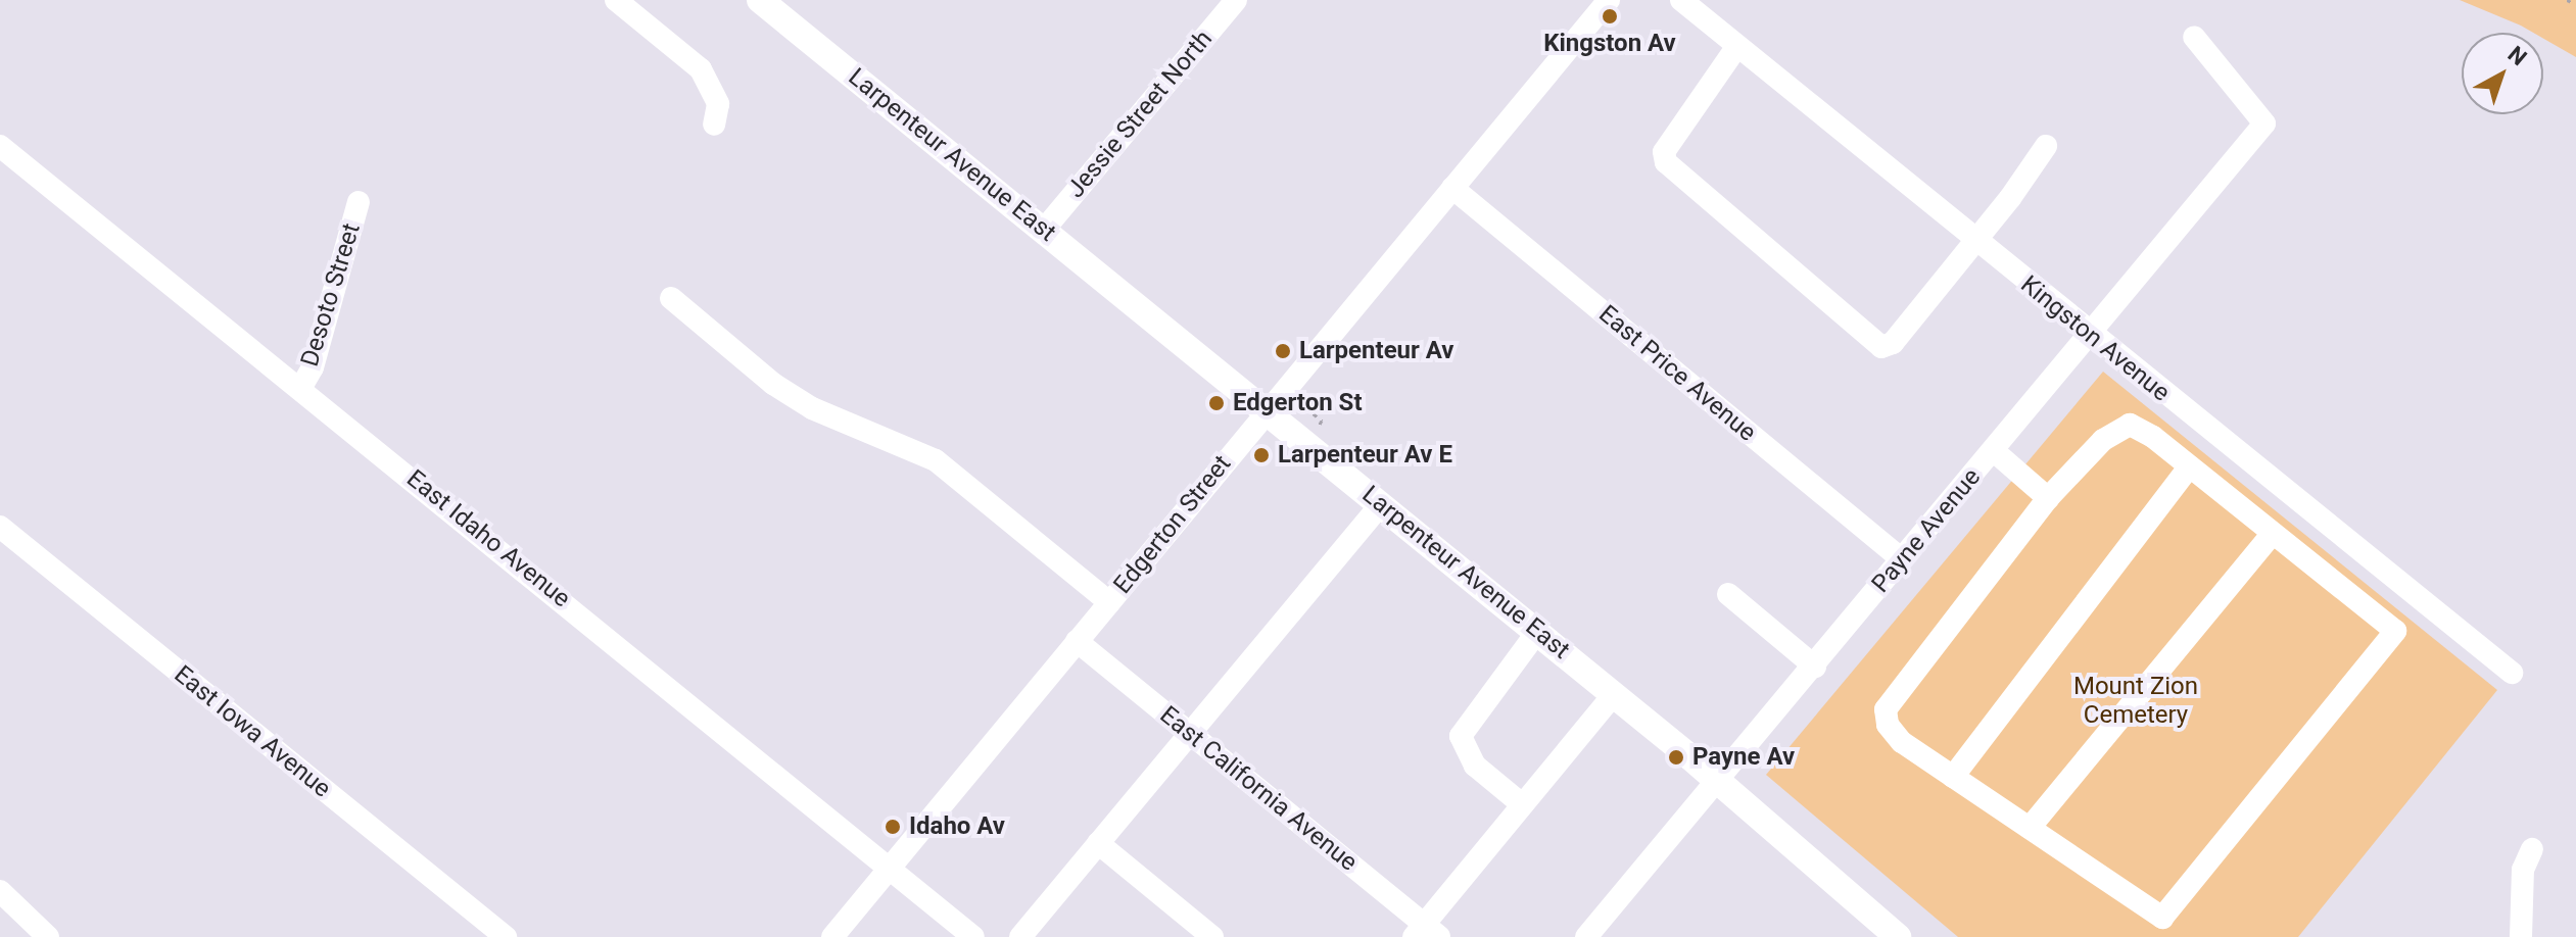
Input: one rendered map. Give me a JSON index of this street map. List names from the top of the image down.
{
  "streets": {
    "main road": ["Larpenteur Avenue East"],
    "street": [
      "Jessie Street North",
      "Desoto Street",
      "Kingston Avenue",
      "East Price Avenue",
      "Edgerton Street",
      "Payne Avenue",
      "East Idaho Avenue",
      "East Iowa Avenue",
      "East California Avenue"
    ]
  },
  "crossings": [
    ["Jessie Street North", "Larpenteur Avenue East"],
    ["Larpenteur Avenue East", "Edgerton Street"],
    ["Larpenteur Avenue East", "Payne Avenue"],
    ["Desoto Street", "East Idaho Avenue"],
    ["Kingston Avenue", "Payne Avenue"],
    ["East Price Avenue", "Edgerton Street"],
    ["East Price Avenue", "Payne Avenue"],
    ["Edgerton Street", "East Idaho Avenue"],
    ["Edgerton Street", "East California Avenue"]
  ],
  "parks": ["Mount Zion Cemetery"],
  "places": [
    "Kingston Av",
    "Larpenteur Av",
    "Edgerton St",
    "Larpenteur Av E",
    "Payne Av",
    "Idaho Av"
  ],
  "north": "top right"
}
